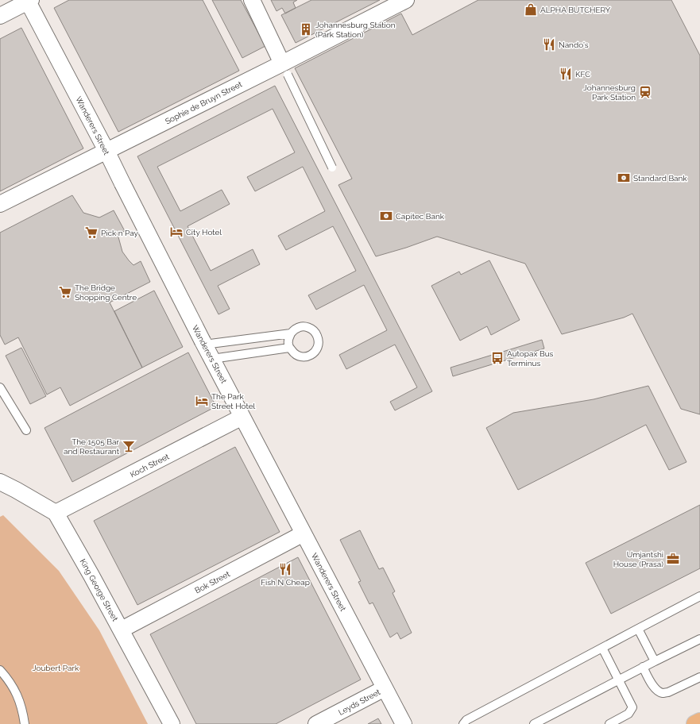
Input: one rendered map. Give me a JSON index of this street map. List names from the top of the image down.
{
  "streets": {
    "street": [
      "Sophie de Bruyn Street",
      "Wanderers Street",
      "Koch Street",
      "Bok Street",
      "King George Street",
      "Leyds Street"
    ]
  },
  "crossings": [
    ["Sophie de Bruyn Street", "Wanderers Street"],
    ["Wanderers Street", "Koch Street"],
    ["Wanderers Street", "Bok Street"],
    ["Wanderers Street", "Leyds Street"],
    ["Koch Street", "King George Street"],
    ["Bok Street", "King George Street"]
  ],
  "parks": ["Joubert Park"],
  "places": {
    "shop": ["ALPHA BUTCHERY"],
    "building": ["Johannesburg Station (Park Station)"],
    "restaurant": ["Nando's", "KFC", "Fish N Cheap"],
    "station": ["Johannesburg Park Station"],
    "bank": ["Standard Bank", "Capitec Bank"],
    "hotel": ["City Hotel", "The Park Street Hotel"],
    "supermarket": ["Pick n Pay", "The Bridge Shopping Centre"],
    "bus stop": ["Autopax Bus Terminus"],
    "bar": ["The 1505 Bar and Restaurant"],
    "office": ["Umjantshi House (Prasa)"]
  }
}
